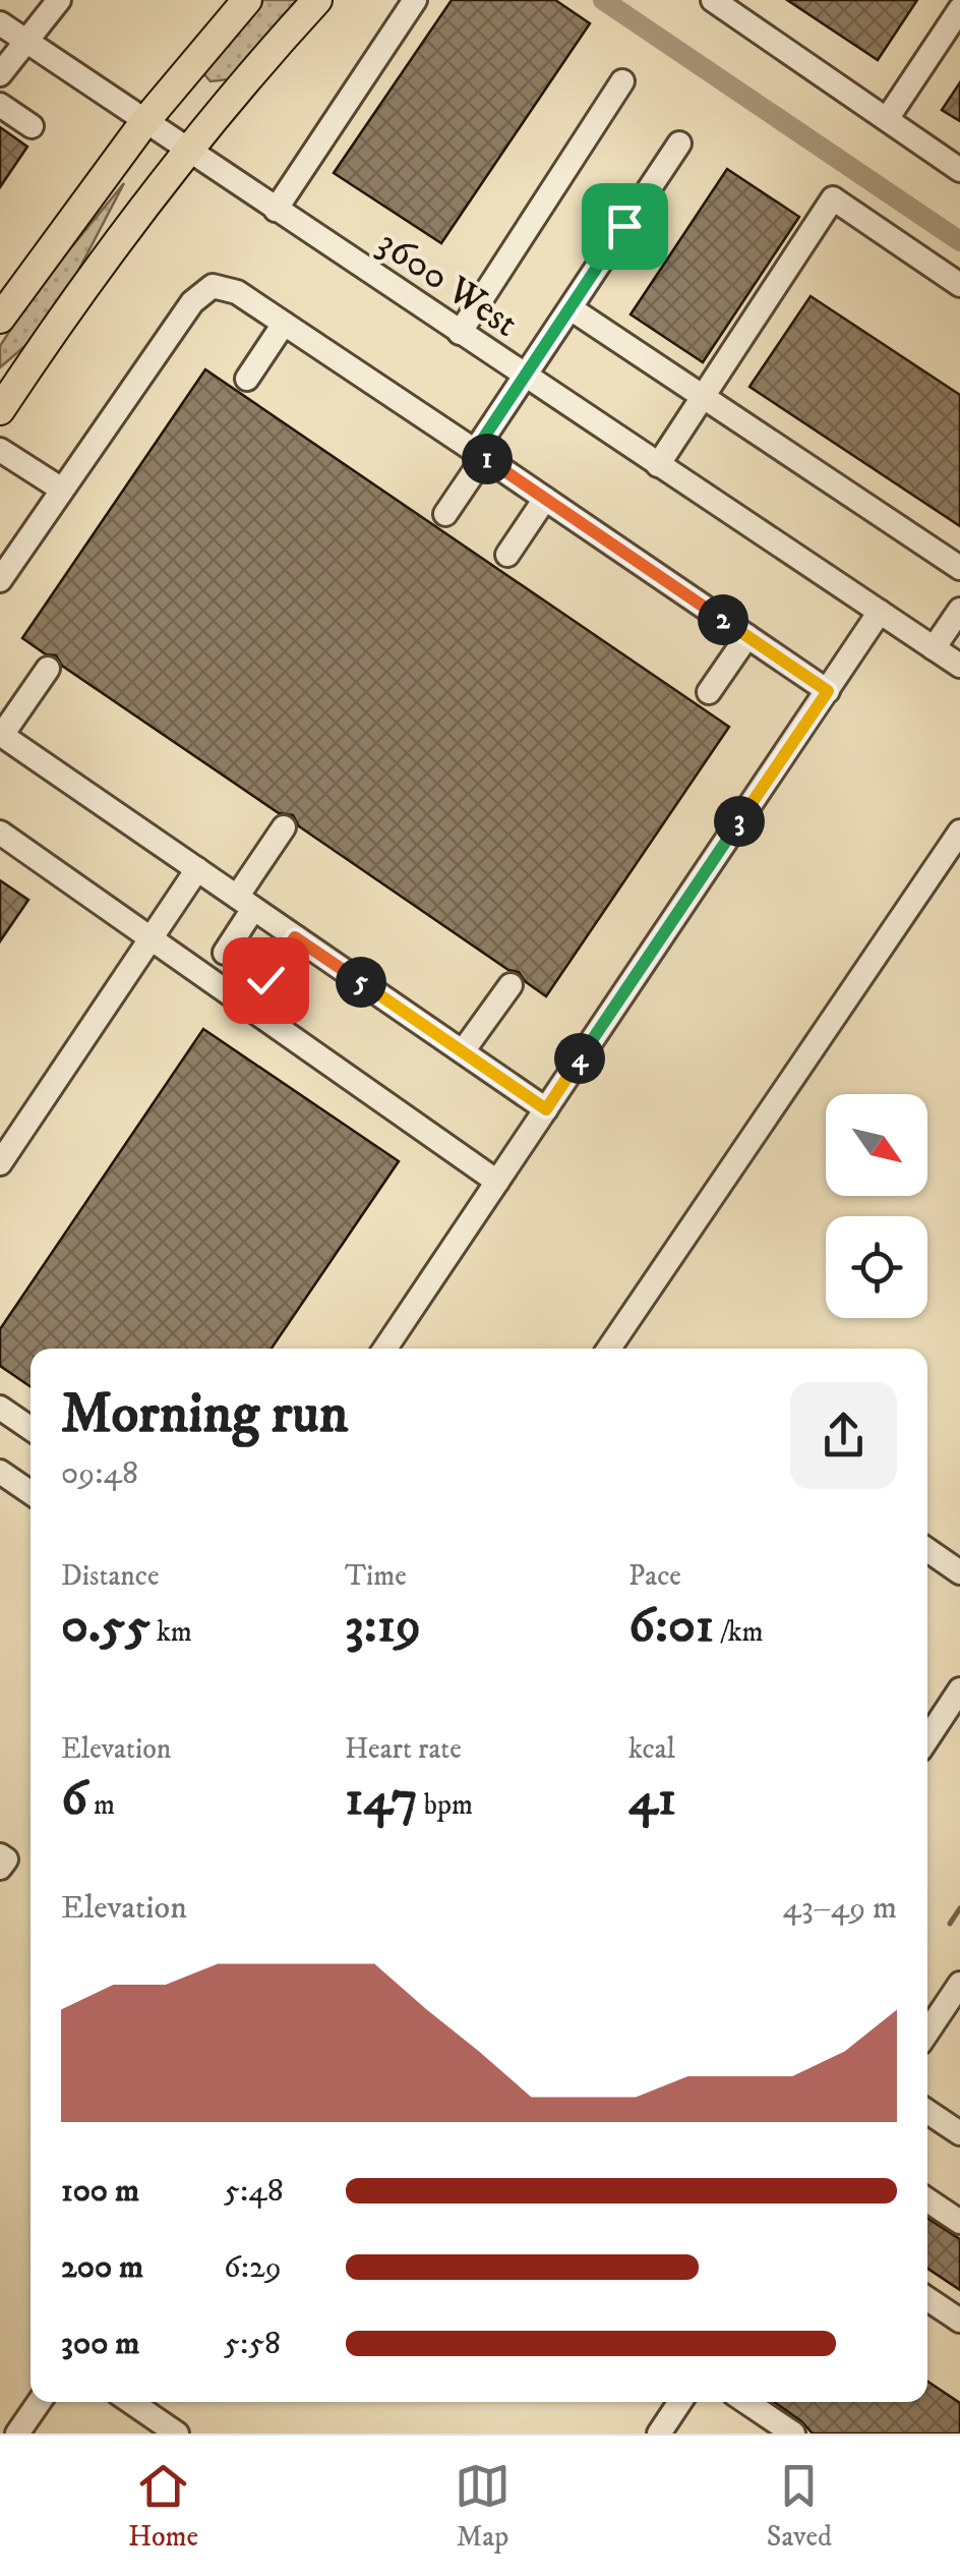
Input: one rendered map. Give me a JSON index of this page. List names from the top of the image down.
{
  "streets": {
    "street": ["3600 West"]
  },
  "north": "bottom right",
  "page": {
    "pins": [
      "1",
      "2",
      "3",
      "5",
      "4"
    ],
    "heading": ["Morning run", "09:48"],
    "stats": [
      ["Distance", "0.55 km"],
      ["Time", "3:19"],
      ["Pace", "6:01 /km"],
      ["Elevation", "6 m"],
      ["Heart rate", "147 bpm"],
      ["kcal", "41"]
    ],
    "chart": ["Elevation", "43–49 m"],
    "list": [
      {
        "name": "100 m",
        "note": "5:48"
      },
      {
        "name": "200 m",
        "note": "6:29"
      },
      {
        "name": "300 m",
        "note": "5:58"
      }
    ],
    "tabs": ["Home", "Map", "Saved"]
  }
}
